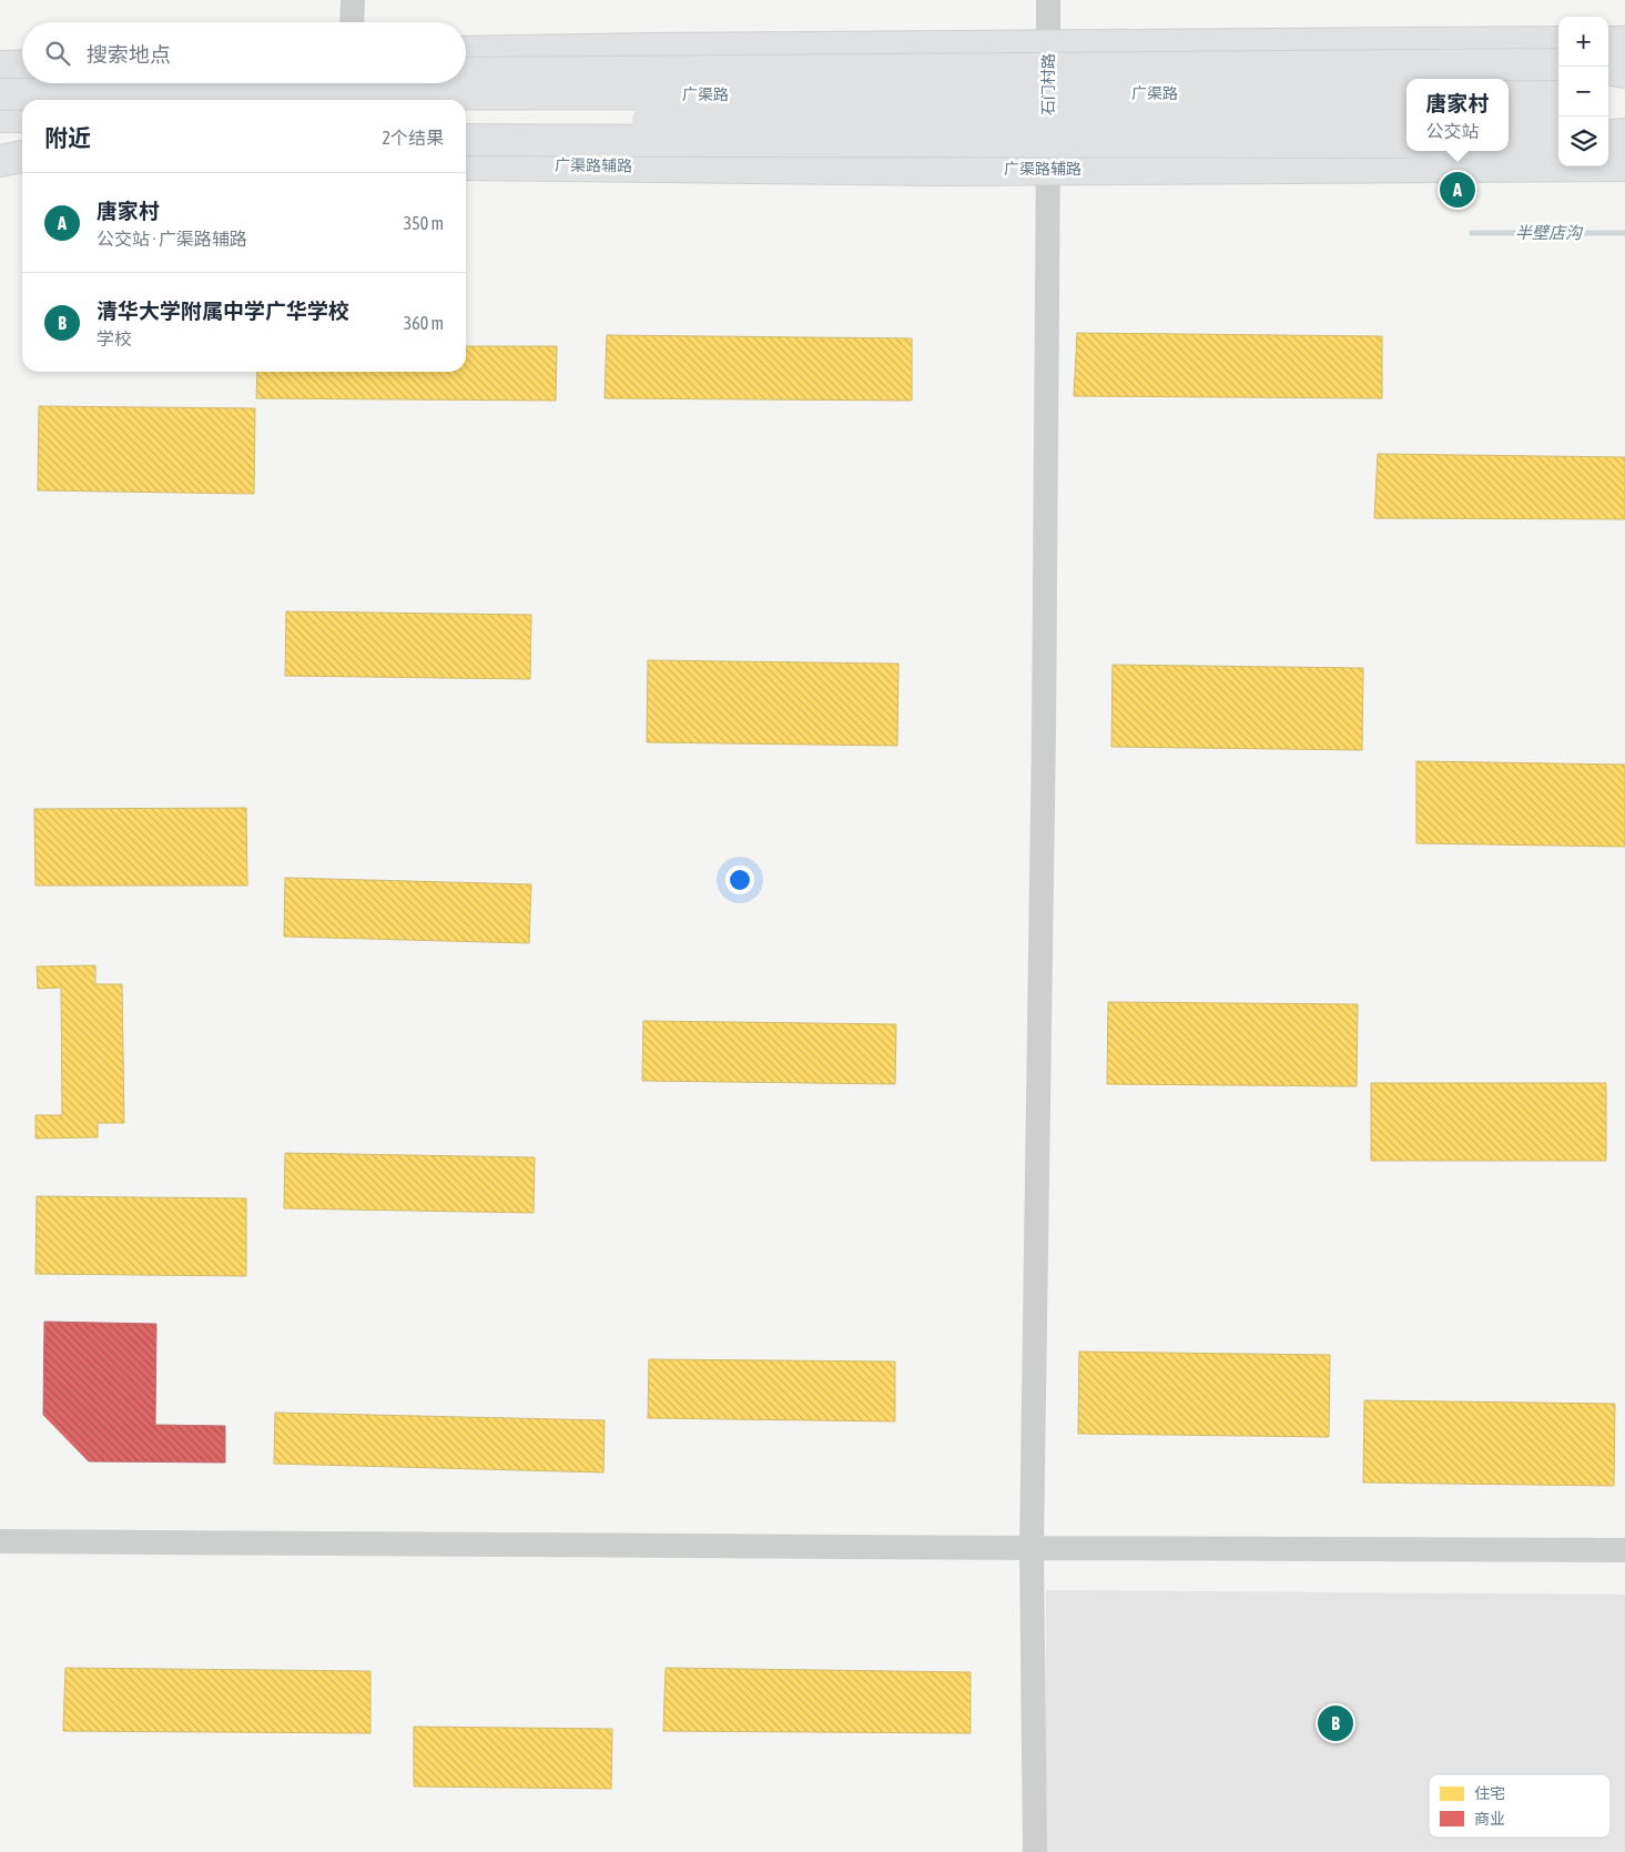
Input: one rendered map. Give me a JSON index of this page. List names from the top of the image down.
{
  "streets": {
    "main road": ["广渠路", "广渠路辅路"],
    "street": ["石门村路"]
  },
  "crossings": [
    ["石门村路", "广渠路辅路"]
  ],
  "water": ["半壁店沟"],
  "legend": ["住宅", "商业"],
  "page": {
    "map_buttons": ["+", "−"],
    "search": "搜索地点",
    "popup": ["唐家村", "公交站"],
    "heading": ["附近", "2个结果"],
    "pins": ["A", "B"],
    "list": [
      {
        "mark": "A",
        "name": "唐家村",
        "note": "公交站 · 广渠路辅路",
        "value": "350 m"
      },
      {
        "mark": "B",
        "name": "清华大学附属中学广华学校",
        "note": "学校",
        "value": "360 m"
      }
    ]
  }
}
